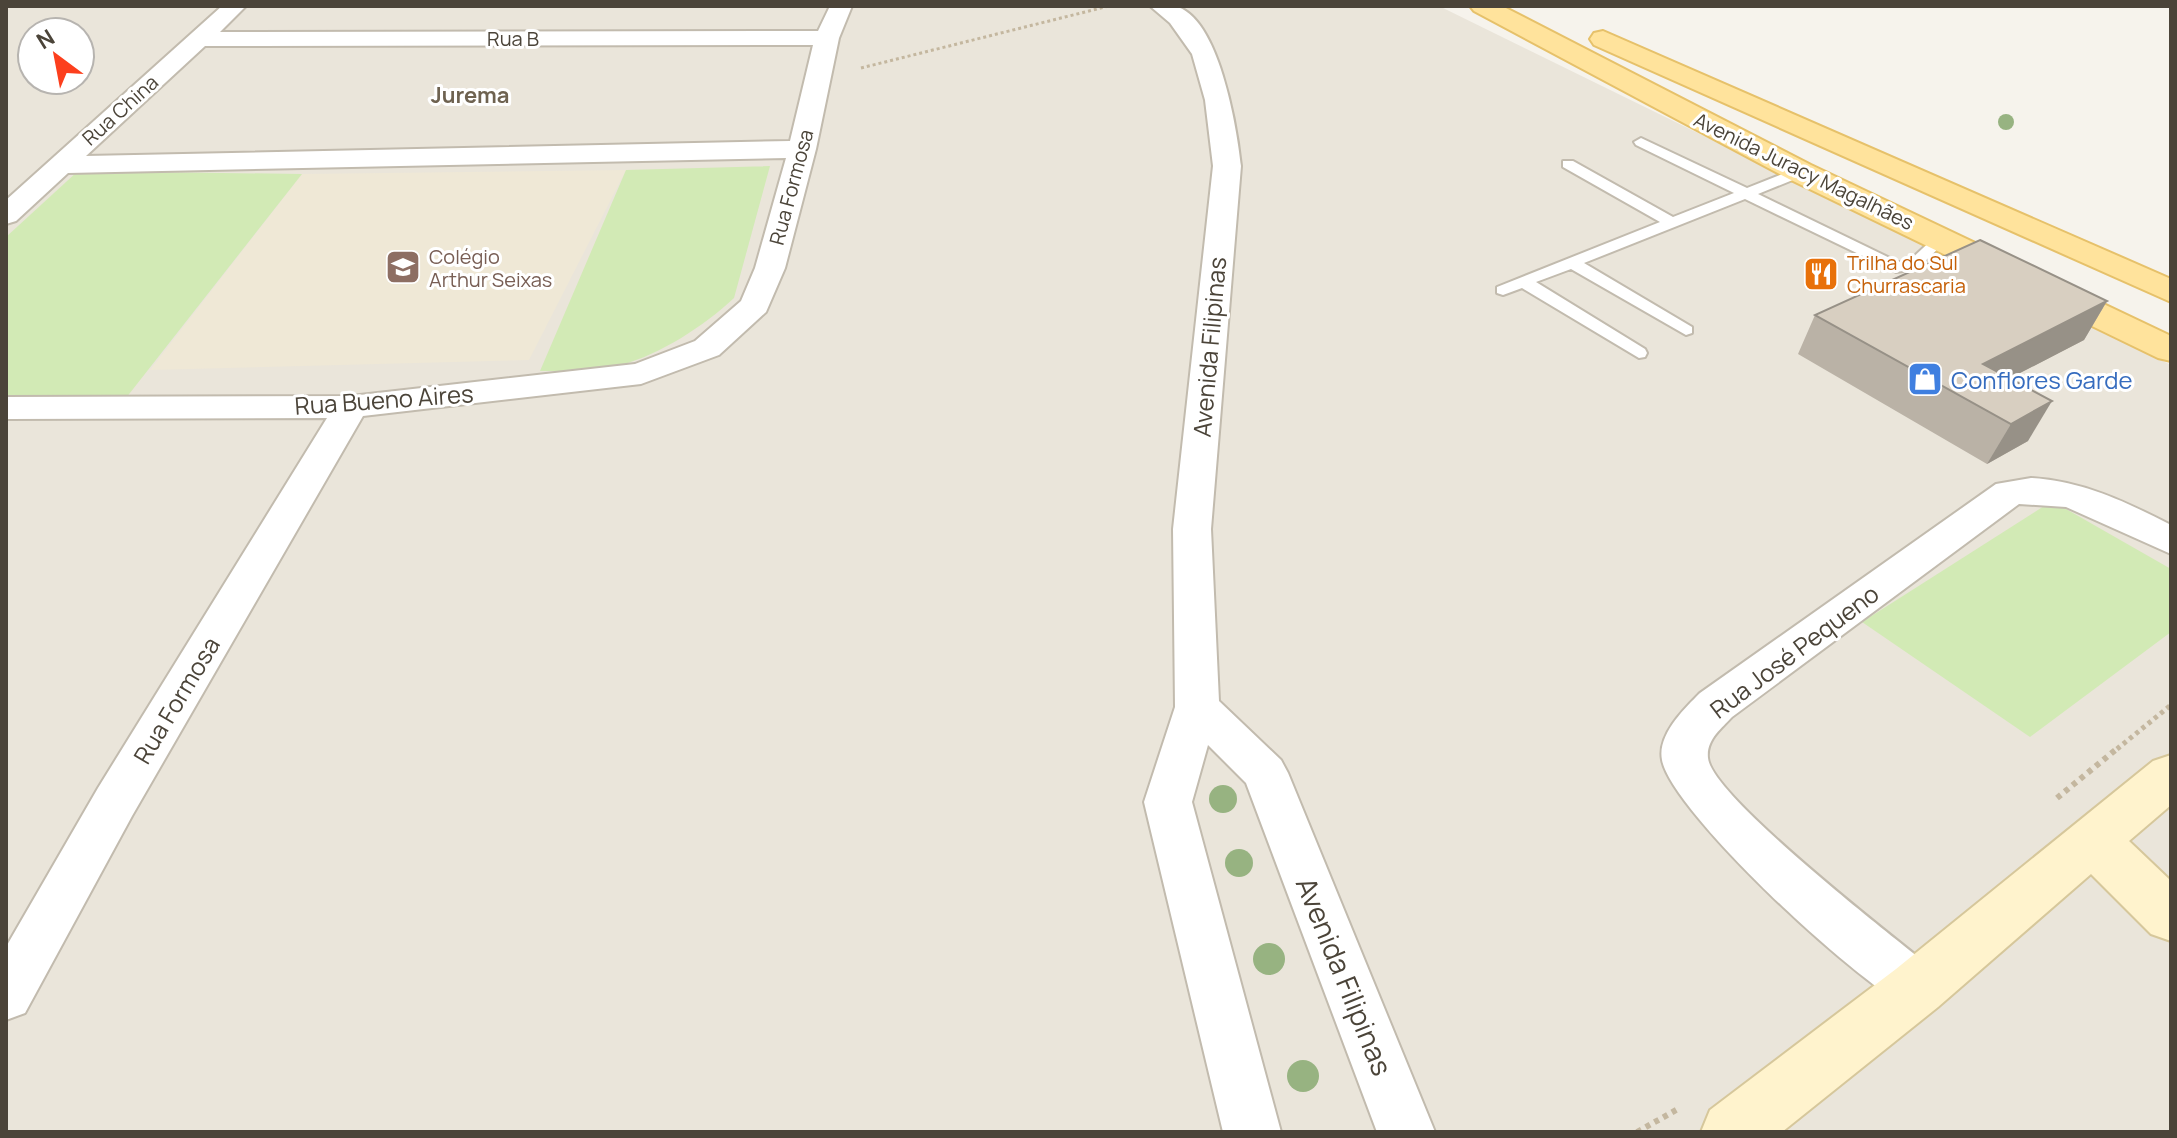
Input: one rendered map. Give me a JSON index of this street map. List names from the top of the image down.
{
  "streets": {
    "main road": ["Avenida Juracy Magalhães"],
    "street": [
      "Rua B",
      "Rua China",
      "Rua Formosa",
      "Avenida Filipinas",
      "Rua Bueno Aires",
      "Rua José Pequeno"
    ]
  },
  "crossings": [
    ["Rua B", "Rua China"],
    ["Rua B", "Rua Formosa"],
    ["Rua Formosa", "Rua Bueno Aires"]
  ],
  "districts": ["Jurema"],
  "places": {
    "school or university": ["Colégio Arthur Seixas"],
    "restaurant": ["Trilha do Sul Churrascaria"],
    "shop": ["Conflores Garde"]
  },
  "north": "top left"
}
